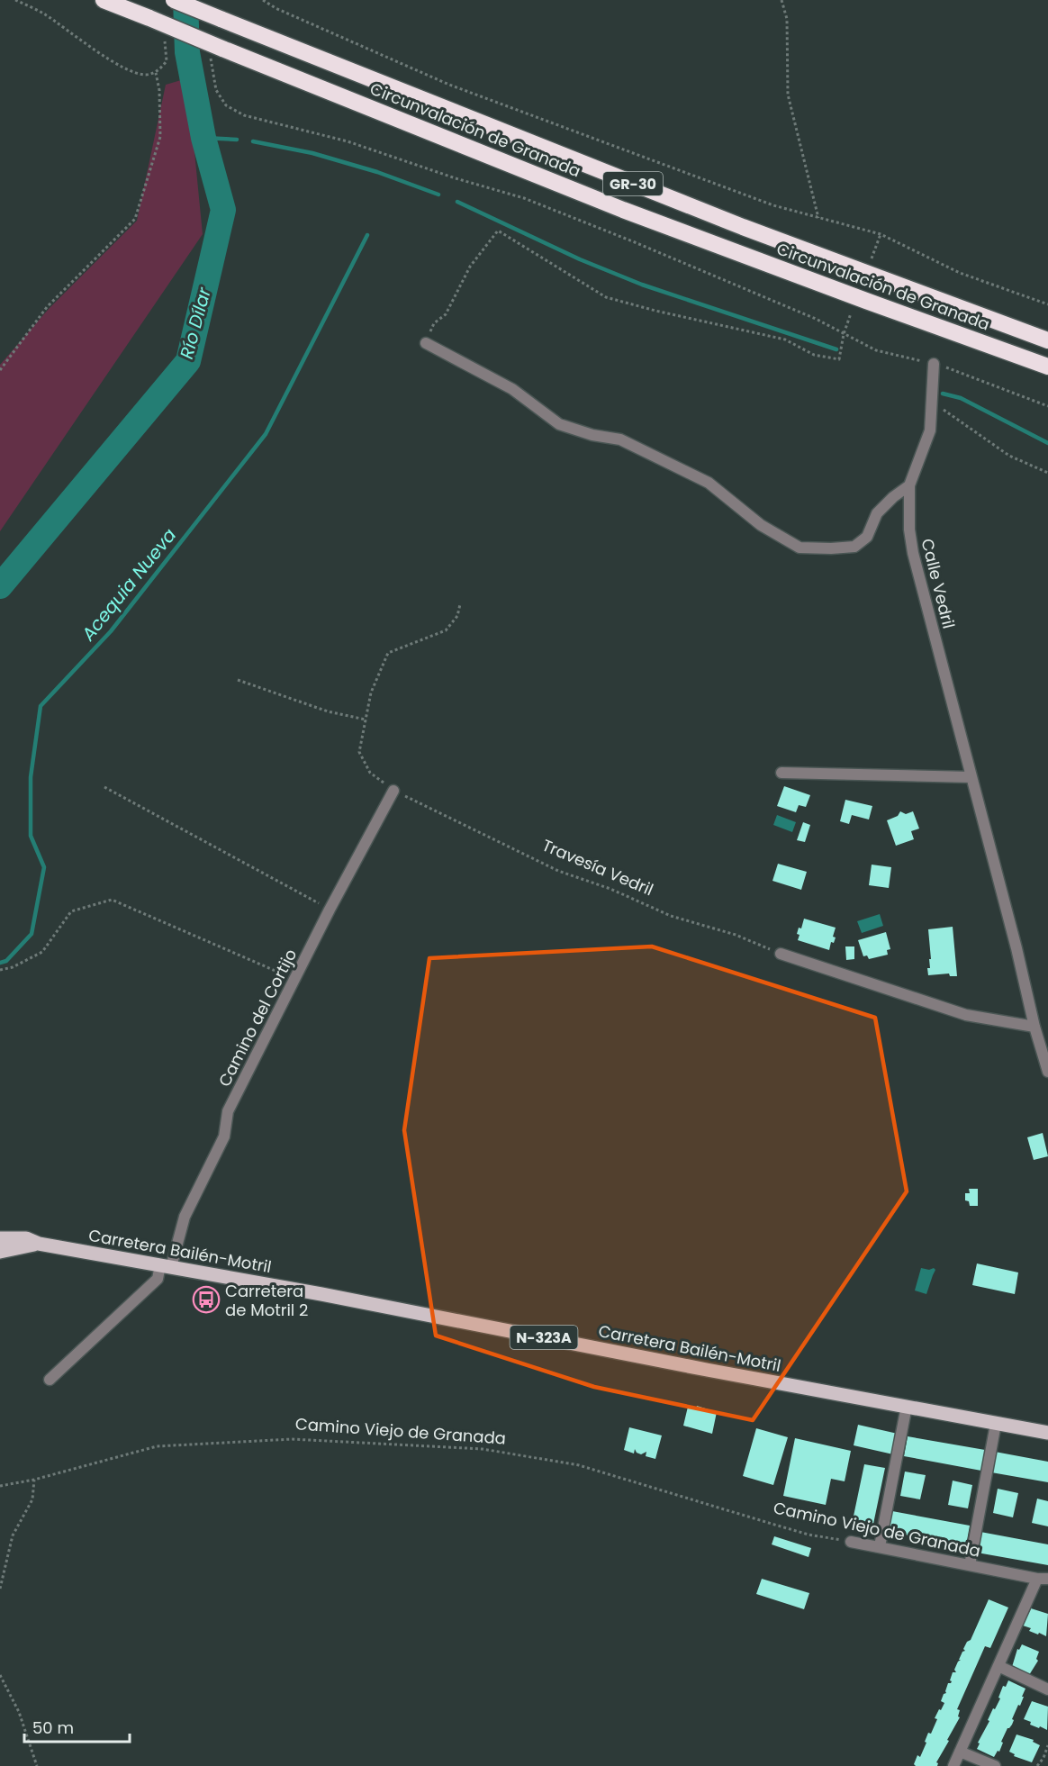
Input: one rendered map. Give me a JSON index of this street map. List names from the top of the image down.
{
  "streets": {
    "highway": ["Circunvalación de Granada", "GR-30"],
    "main road": ["Carretera Bailén-Motril", "N-323A"],
    "street": ["Calle Vedril", "Camino del Cortijo", "Camino Viejo de Granada"],
    "path": ["Travesía Vedril"]
  },
  "crossings": [
    ["Travesía Vedril", "Camino del Cortijo"],
    ["Camino del Cortijo", "Carretera Bailén-Motril"]
  ],
  "water": ["Río Dílar", "Acequia Nueva"],
  "places": {
    "bus stop": ["Carretera de Motril 2"]
  },
  "scale_bar": "50 m"
}
